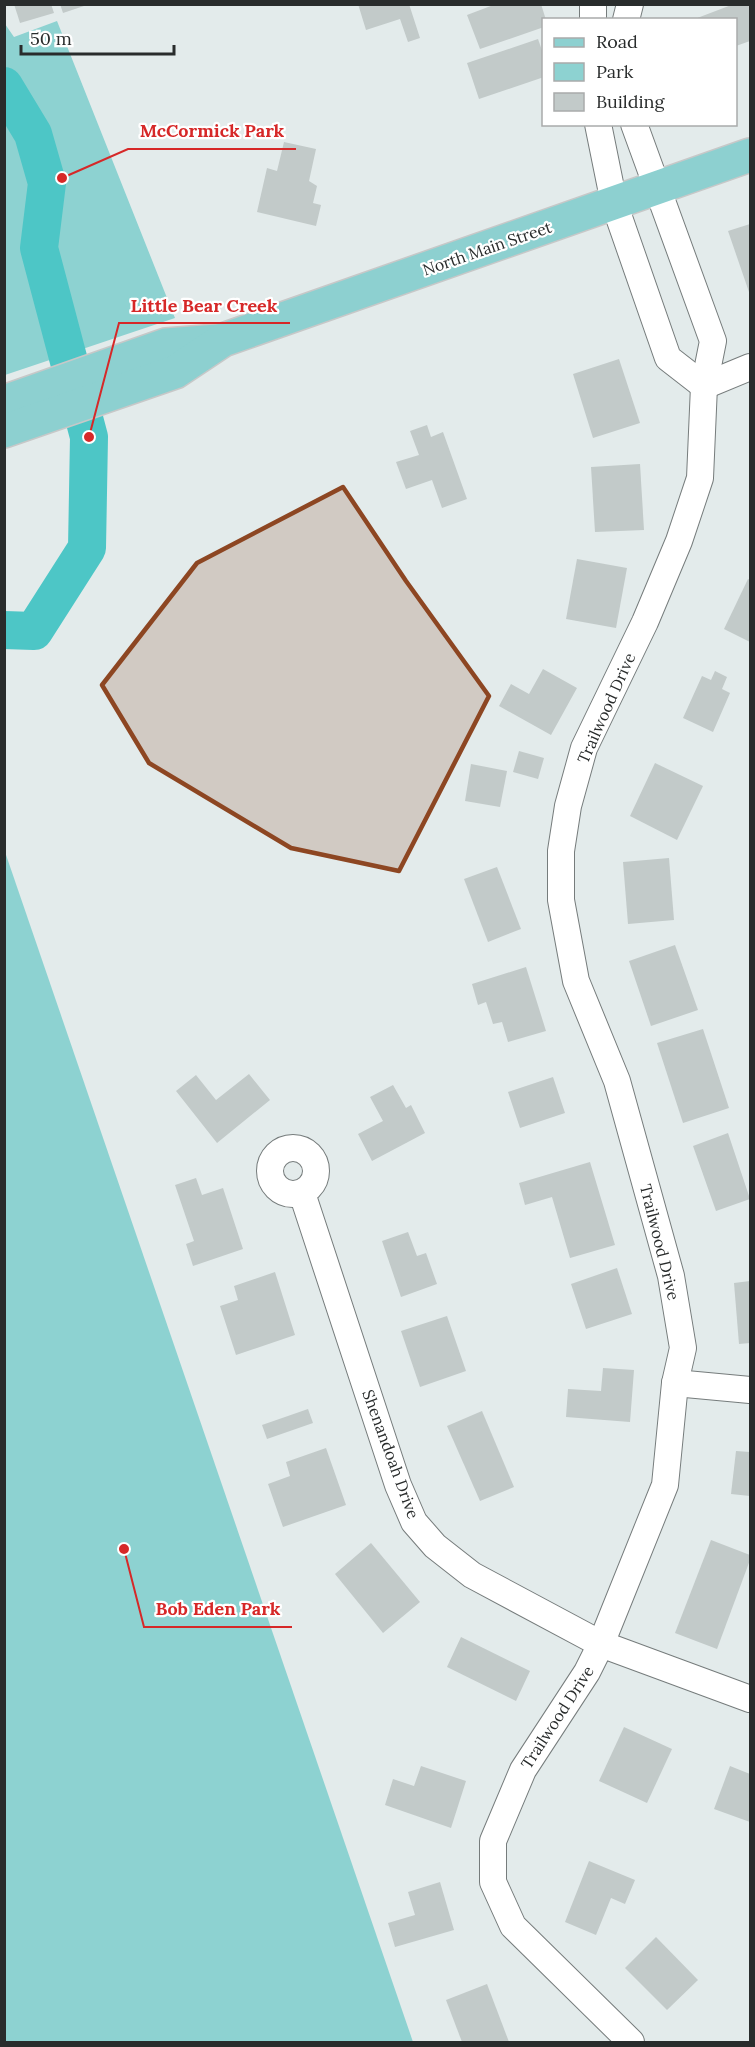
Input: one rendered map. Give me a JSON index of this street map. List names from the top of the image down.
{
  "streets": {
    "main road": ["North Main Street"],
    "street": ["Trailwood Drive", "Shenandoah Drive"]
  },
  "crossings": [
    ["North Main Street", "Trailwood Drive"],
    ["Trailwood Drive", "Shenandoah Drive"]
  ],
  "places": ["McCormick Park", "Little Bear Creek", "Bob Eden Park"],
  "legend": ["Road", "Park", "Building"],
  "scale_bar": "50 m"
}
